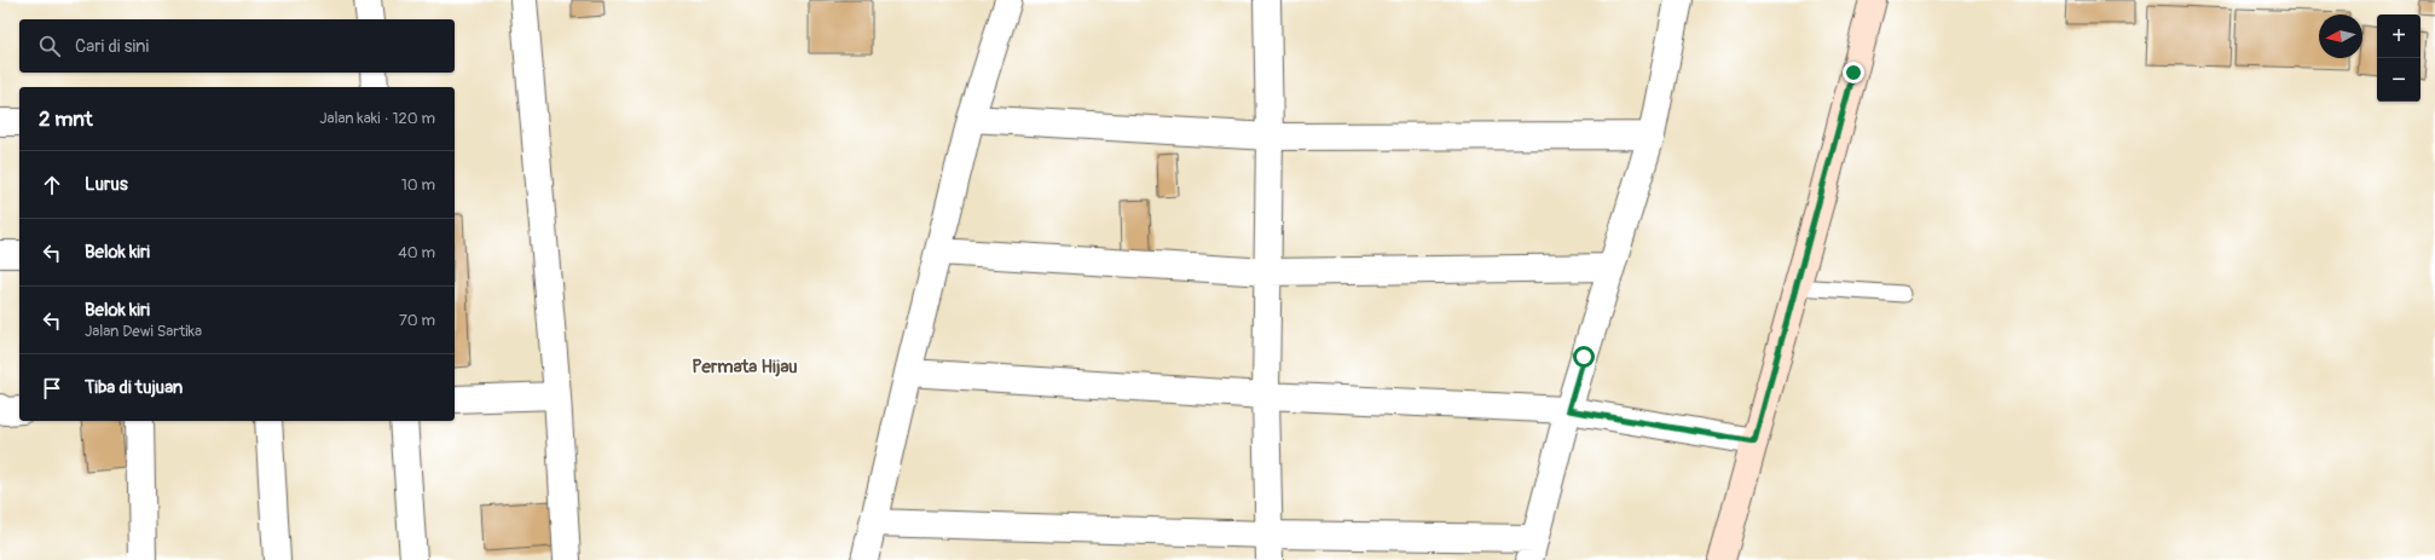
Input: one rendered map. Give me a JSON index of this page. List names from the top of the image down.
{
  "districts": ["Permata Hijau"],
  "north": "left",
  "page": {
    "map_buttons": ["+", "−"],
    "search": "Cari di sini",
    "heading": ["2 mnt", "Jalan kaki · 120 m"],
    "list": [
      ["Lurus", "10 m"],
      ["Belok kiri", "40 m"],
      ["Belok kiri", "Jalan Dewi Sartika", "70 m"],
      "Tiba di tujuan"
    ]
  }
}
